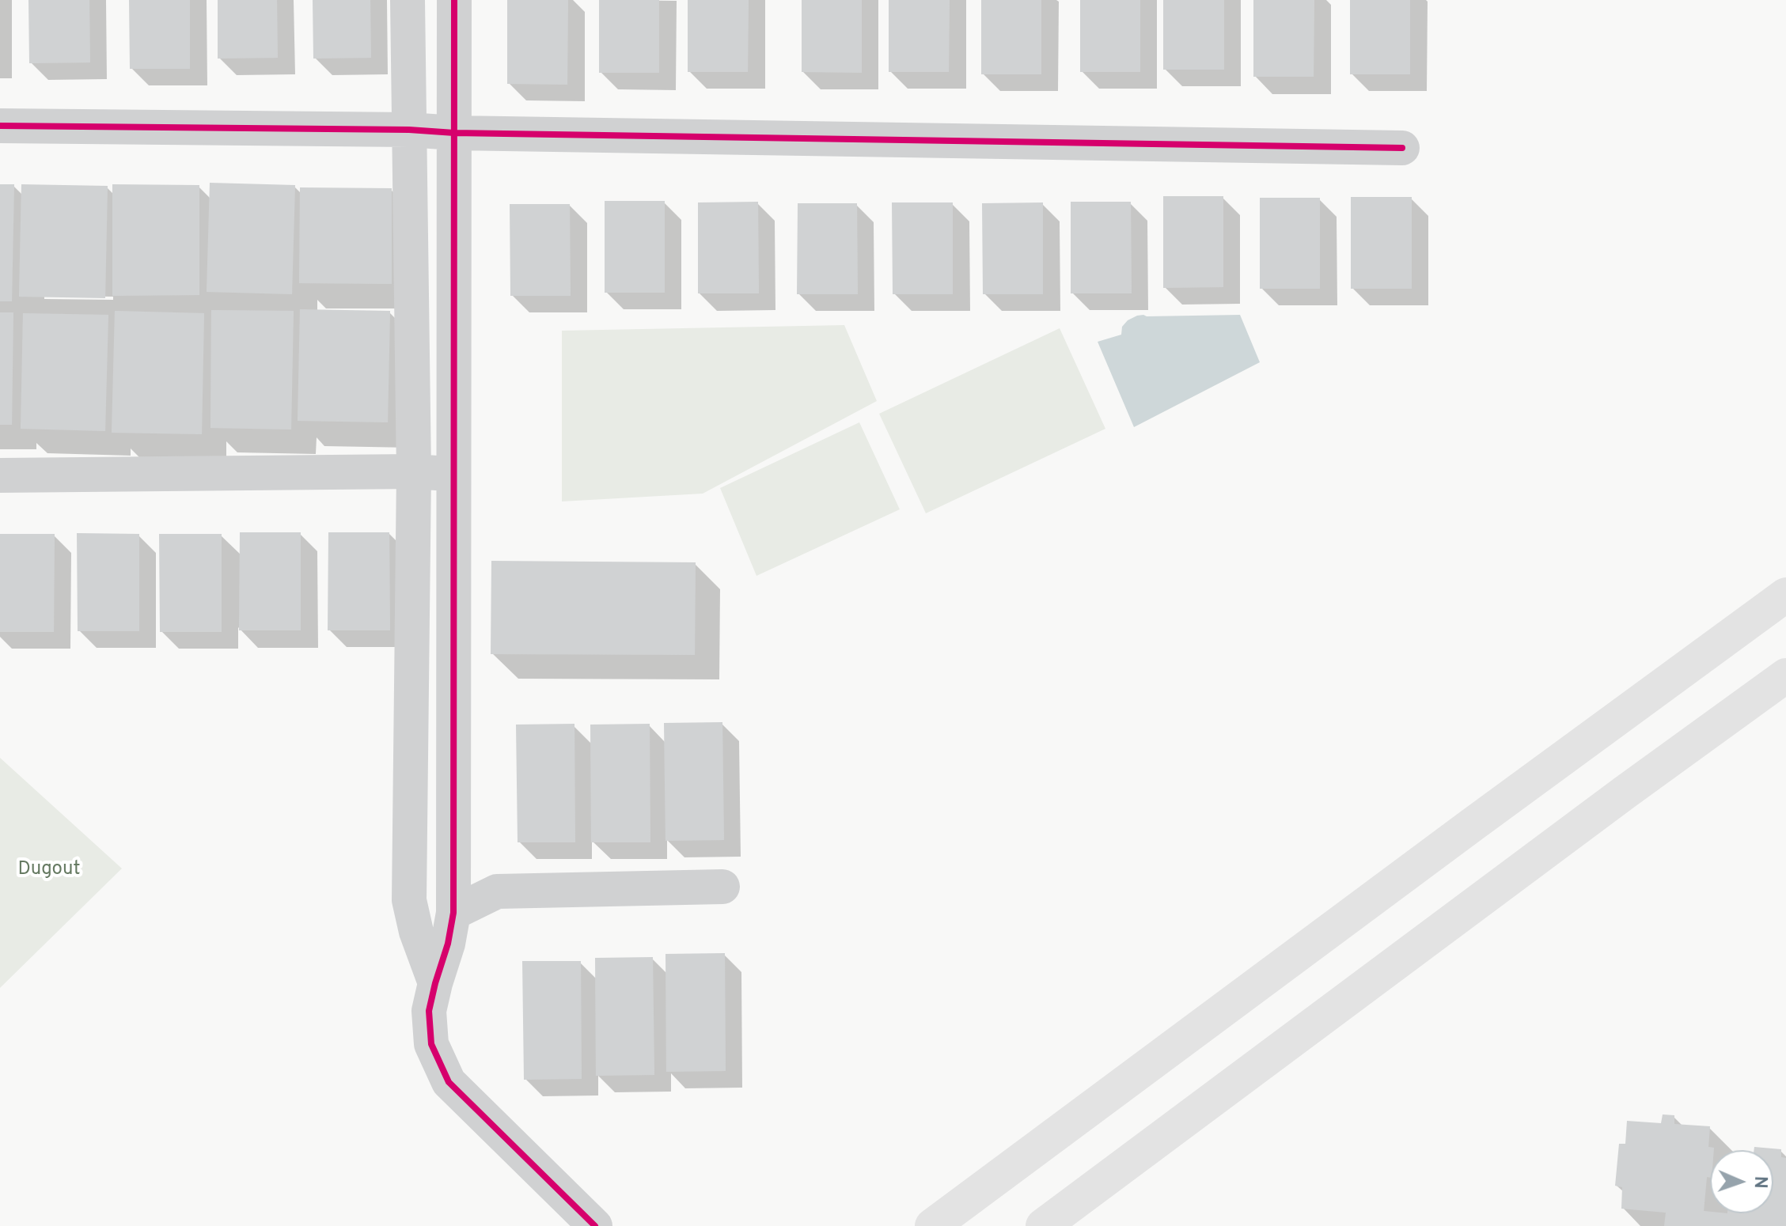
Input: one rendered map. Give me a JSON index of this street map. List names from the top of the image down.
{
  "parks": ["Dugout"],
  "north": "right"
}
